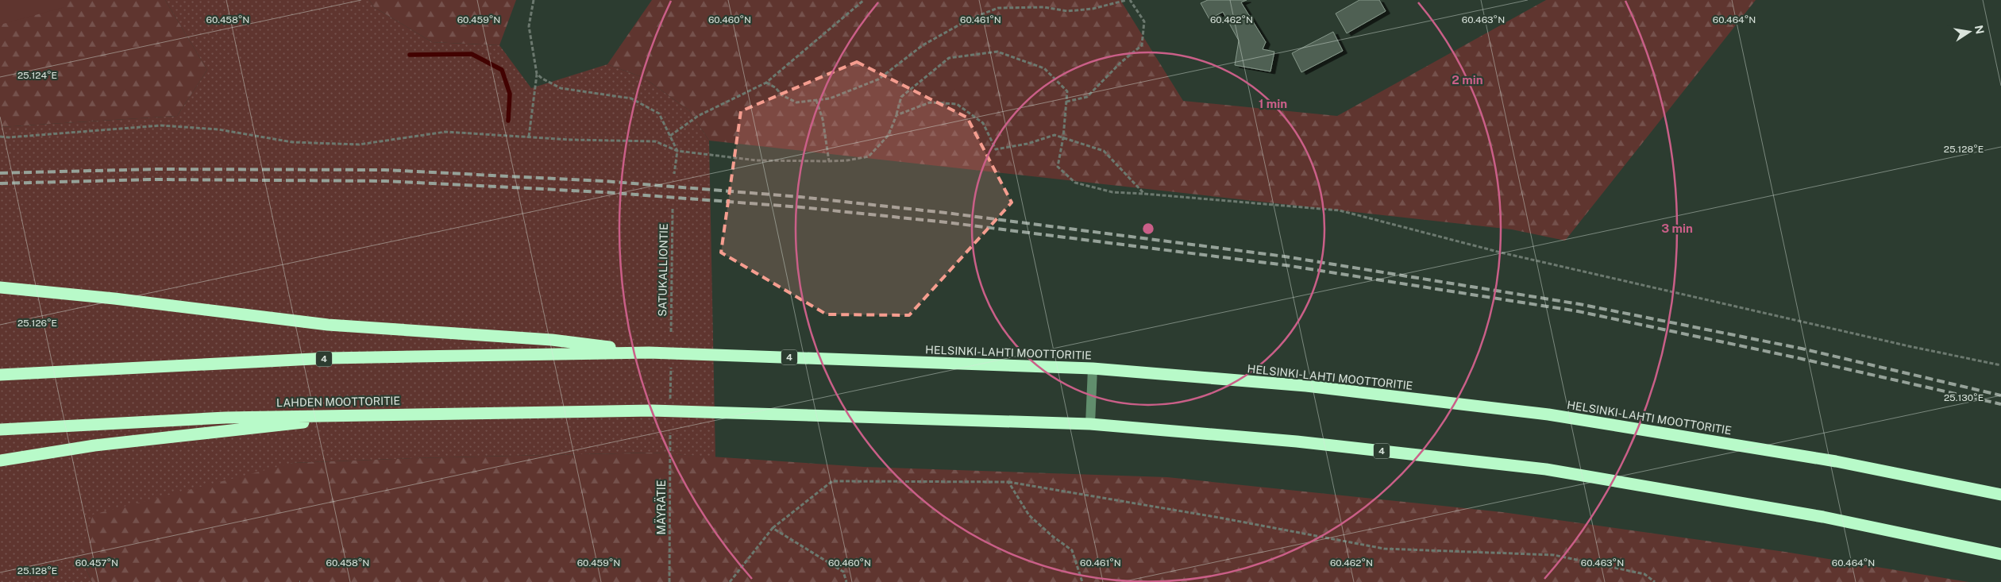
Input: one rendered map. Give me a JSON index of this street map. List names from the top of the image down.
{
  "streets": {
    "highway": ["HELSINKI-LAHTI MOOTTORITIE", "4", "LAHDEN MOOTTORITIE"],
    "path": ["SATUKALLIONTIE", "MÄYRÄTIE"]
  },
  "crossings": [
    ["HELSINKI-LAHTI MOOTTORITIE", "4"],
    ["4", "LAHDEN MOOTTORITIE"]
  ],
  "north": "right",
  "coordinates": [
    "60.458°N",
    "60.459°N",
    "60.460°N",
    "60.461°N",
    "60.462°N",
    "60.463°N",
    "60.464°N",
    "25.124°E",
    "25.128°E",
    "25.126°E",
    "25.130°E",
    "60.457°N"
  ],
  "rings": ["2 min", "1 min", "3 min"]
}
